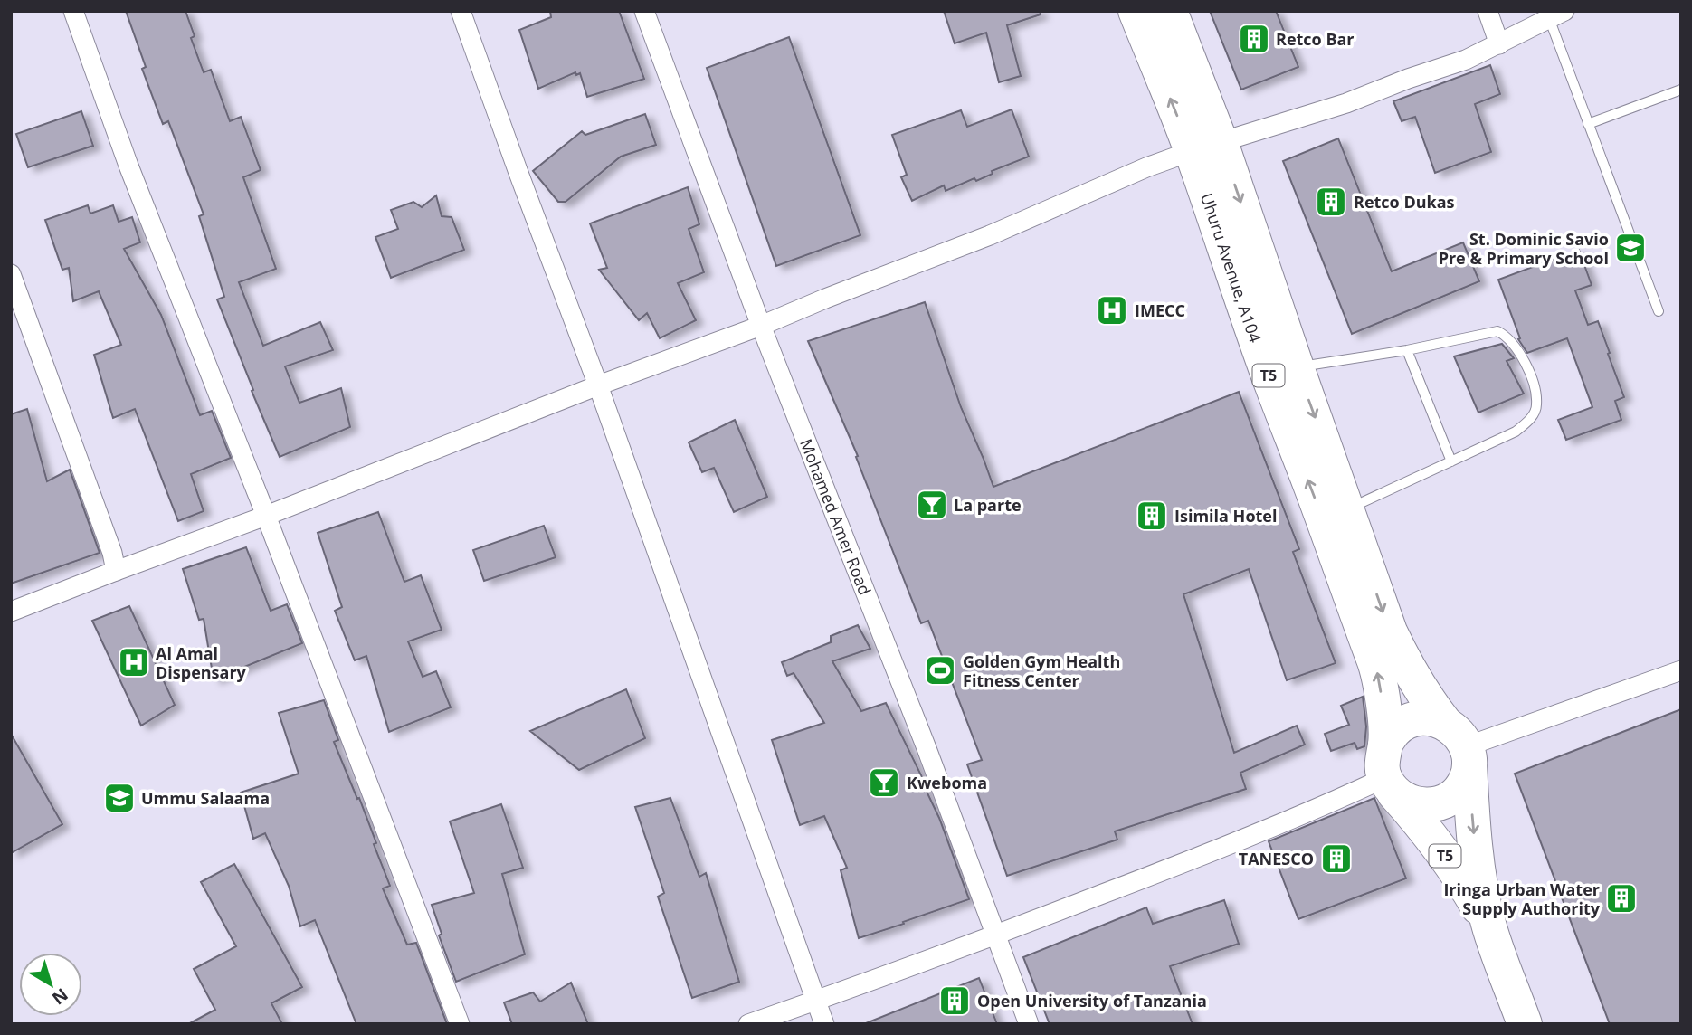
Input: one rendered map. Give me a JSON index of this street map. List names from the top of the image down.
{
  "streets": {
    "highway": ["Uhuru Avenue, A104", "T5"],
    "street": ["Mohamed Amer Road"]
  },
  "crossings": [
    ["Uhuru Avenue, A104", "T5"]
  ],
  "places": {
    "building": [
      "Retco Bar",
      "Retco Dukas",
      "Isimila Hotel",
      "TANESCO",
      "Iringa Urban Water Supply Authority",
      "Open University of Tanzania"
    ],
    "school or university": ["St. Dominic Savio Pre & Primary School", "Ummu Salaama"],
    "hospital": ["IMECC", "Al Amal Dispensary"],
    "bar": ["La parte", "Kweboma"],
    "sports": ["Golden Gym Health Fitness Center"]
  },
  "north": "bottom right"
}
